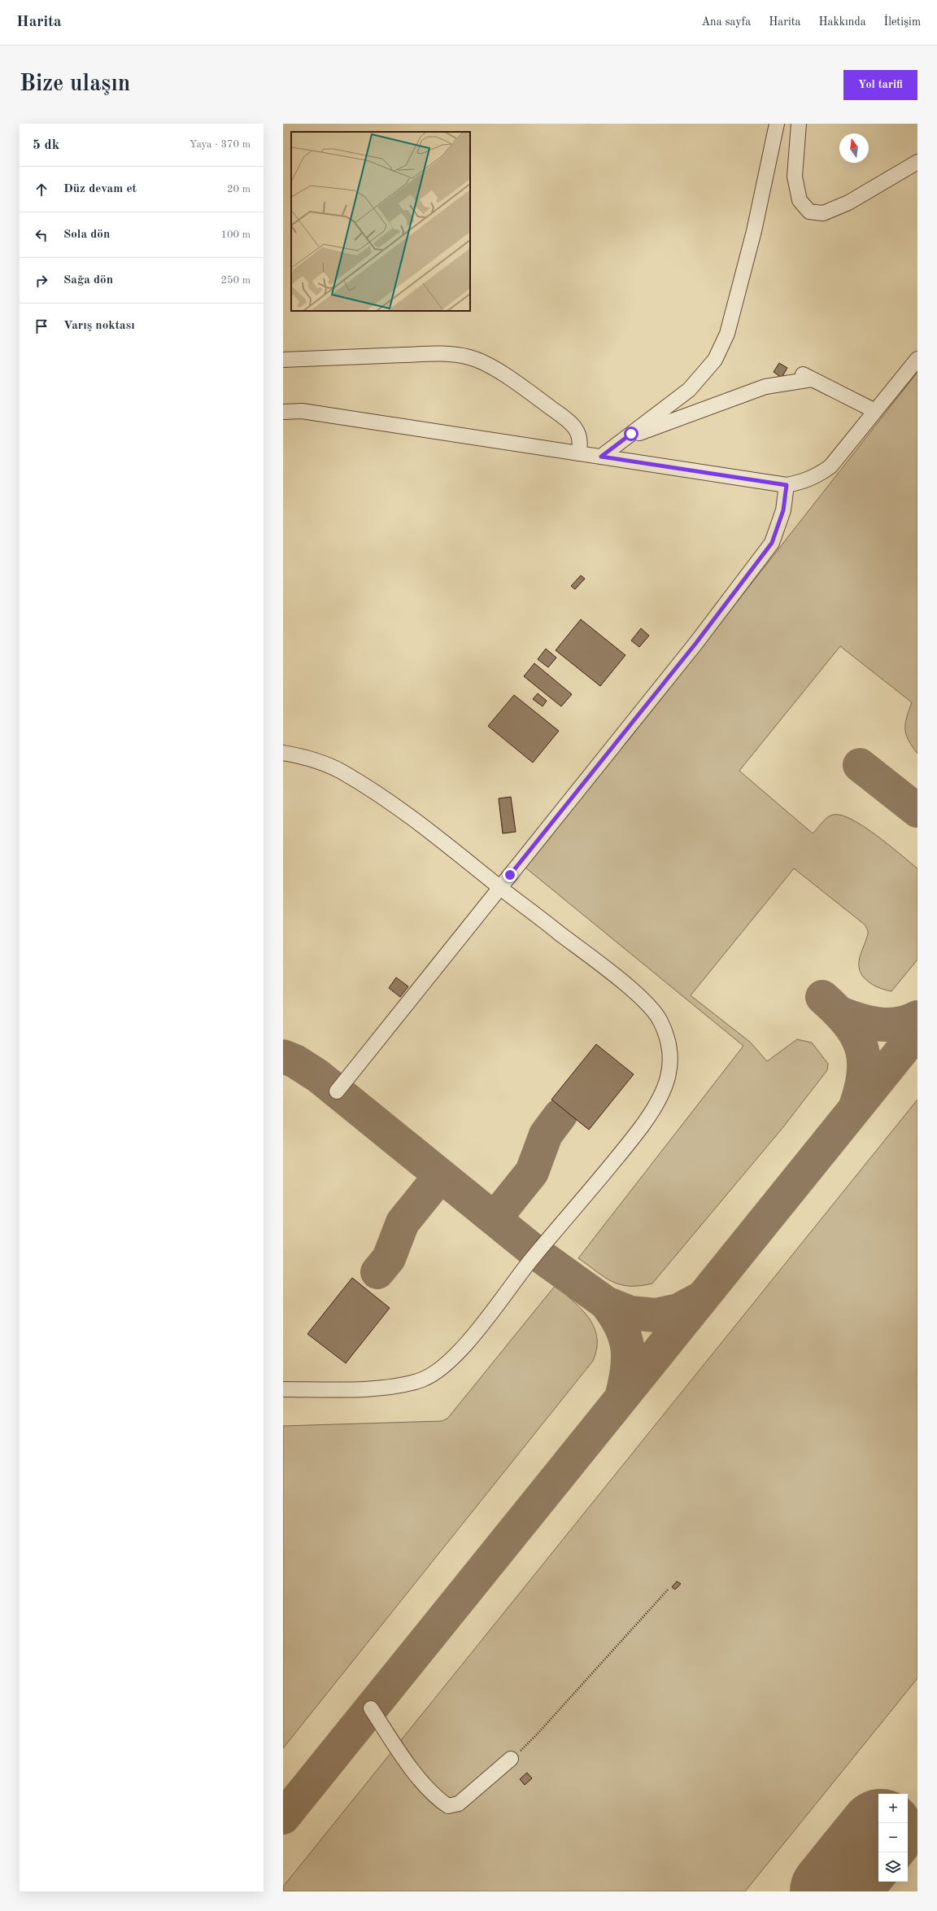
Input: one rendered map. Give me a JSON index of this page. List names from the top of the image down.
{
  "north": "top",
  "page": {
    "header": "Harita",
    "nav": [
      "Ana sayfa",
      "Harita",
      "Hakkında",
      "İletişim"
    ],
    "buttons": "Yol tarifi",
    "title": "Bize ulaşın",
    "heading": ["5 dk", "Yaya · 370 m"],
    "list": [
      ["Düz devam et", "20 m"],
      ["Sola dön", "100 m"],
      ["Sağa dön", "250 m"],
      "Varış noktası"
    ],
    "map_buttons": ["+", "−"]
  }
}
